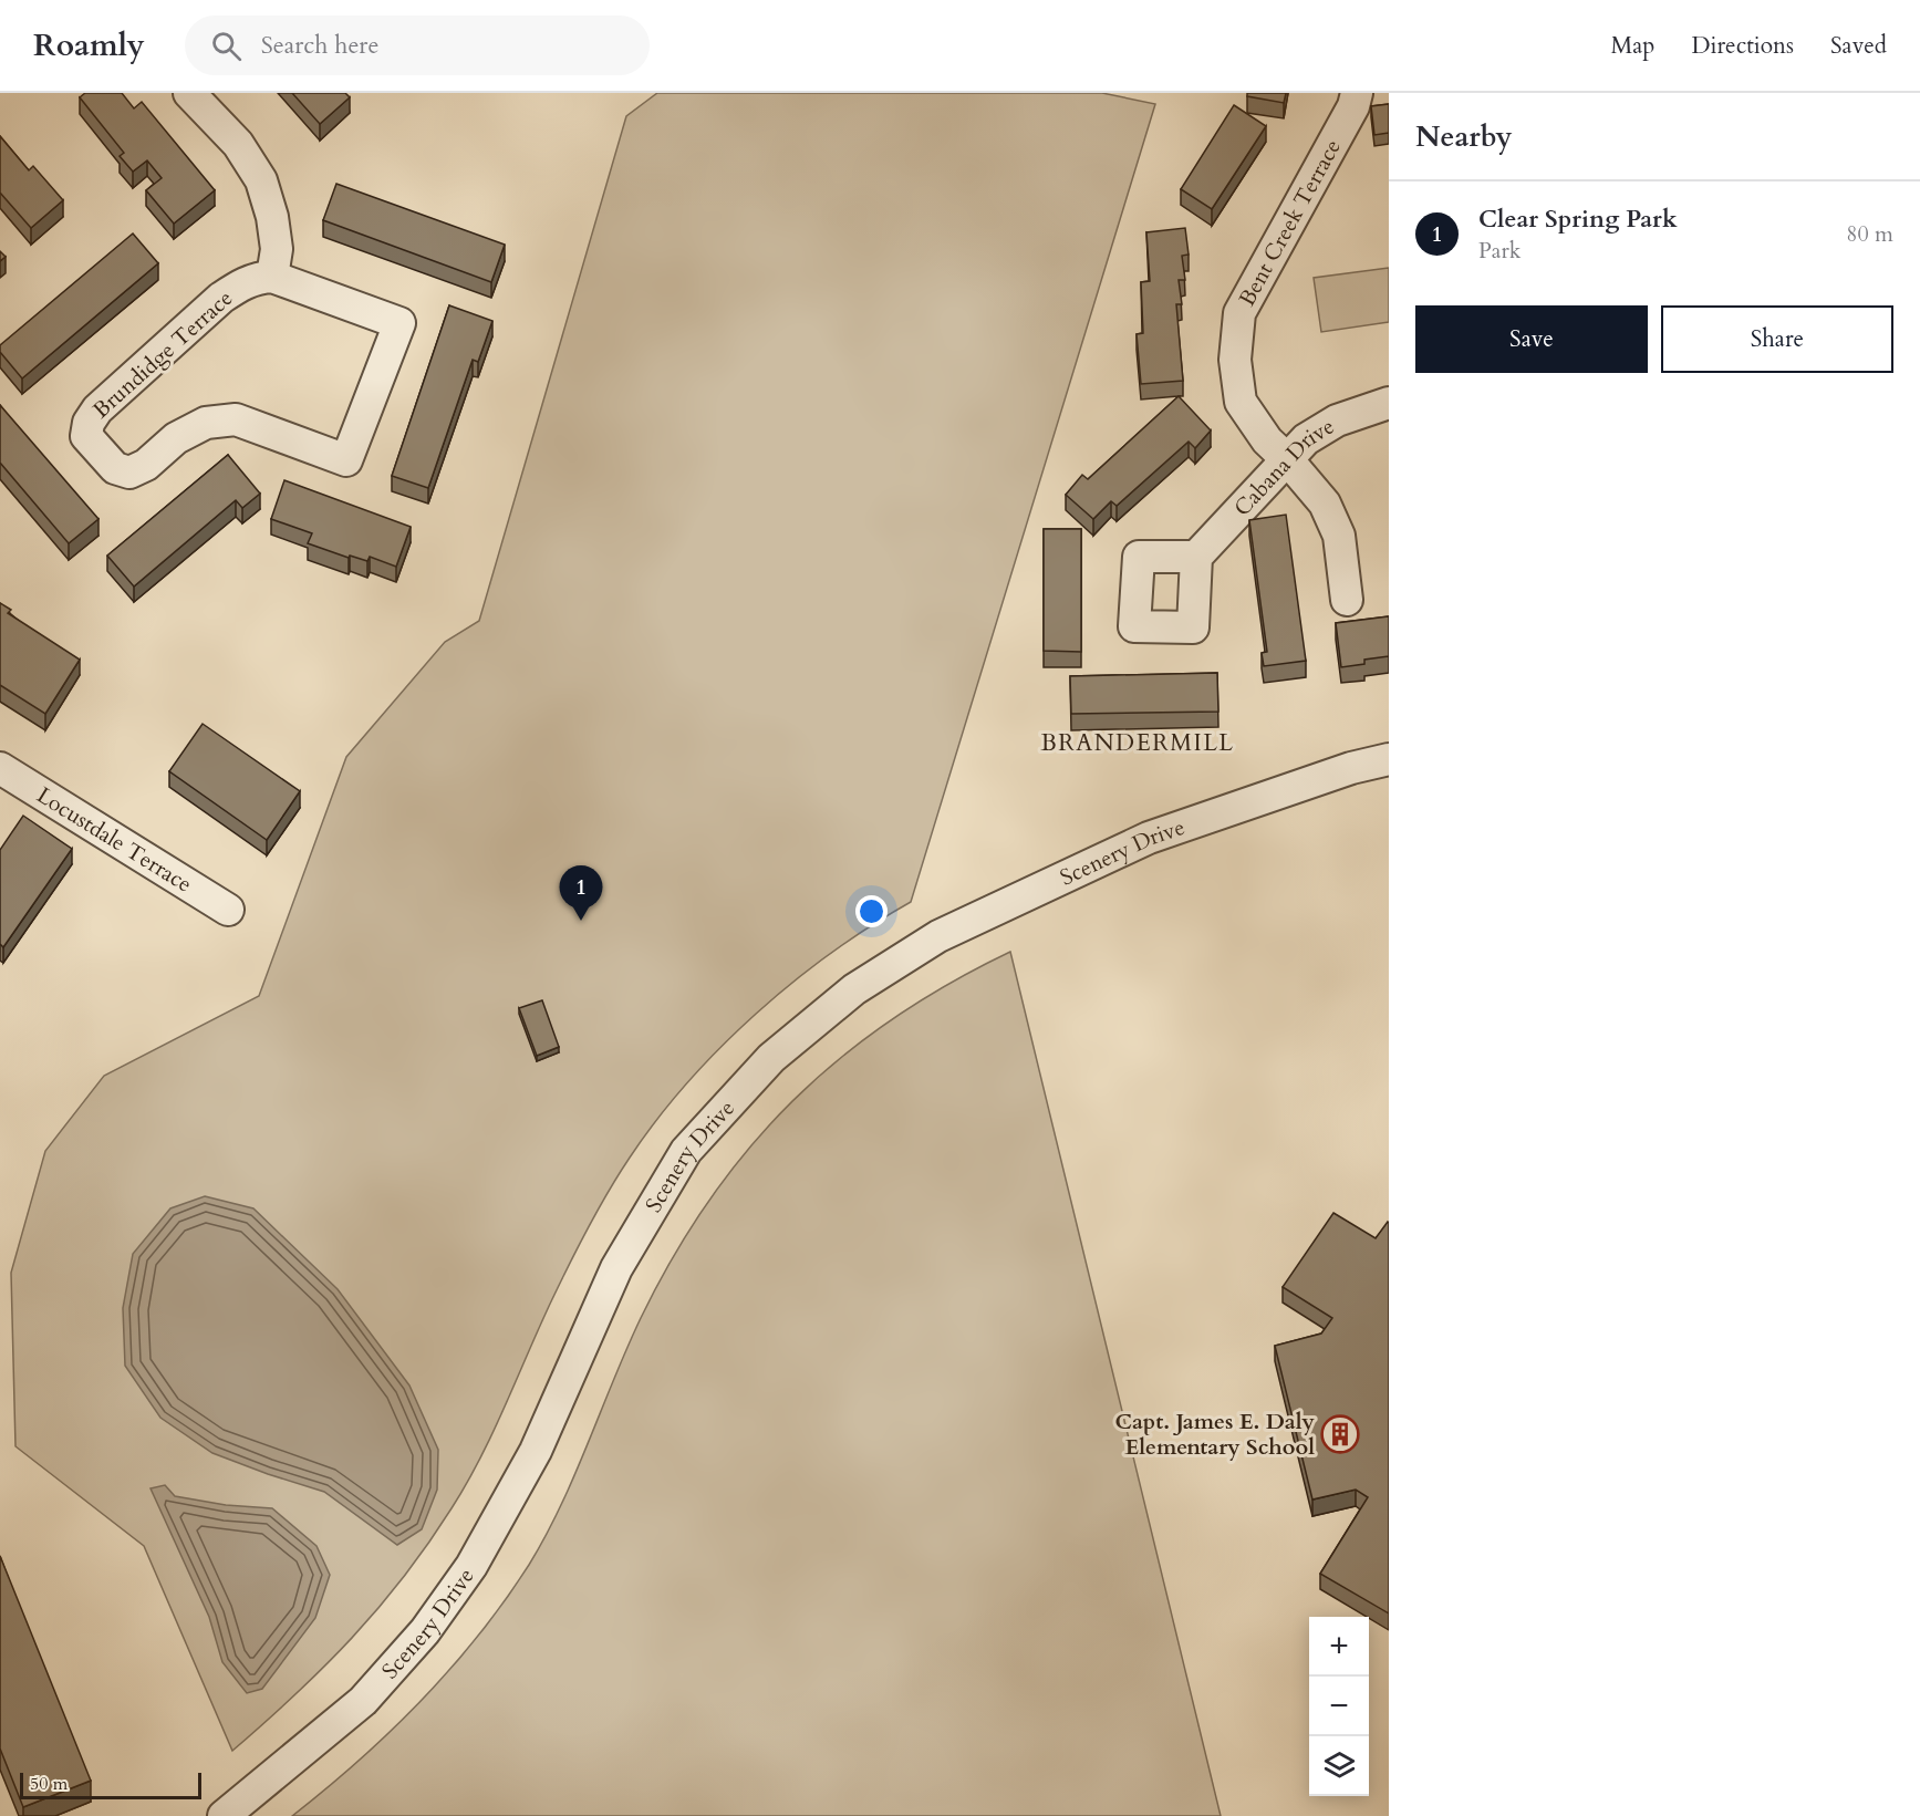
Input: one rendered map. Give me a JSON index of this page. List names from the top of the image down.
{
  "streets": {
    "street": [
      "Bent Creek Terrace",
      "Brundidge Terrace",
      "Cabana Drive",
      "Locustdale Terrace",
      "Scenery Drive"
    ]
  },
  "crossings": [
    ["Bent Creek Terrace", "Cabana Drive"]
  ],
  "districts": ["BRANDERMILL"],
  "places": {
    "building": ["Capt. James E. Daly Elementary School"]
  },
  "scale_bar": "50 m",
  "page": {
    "header": "Roamly",
    "search": "Search here",
    "nav": ["Map", "Directions", "Saved"],
    "heading": "Nearby",
    "list": [
      {
        "mark": "1",
        "name": "Clear Spring Park",
        "note": "Park",
        "value": "80 m"
      }
    ],
    "buttons": ["Save", "Share"],
    "pins": "1",
    "map_buttons": ["+", "−"],
    "scale": "50 m"
  }
}
